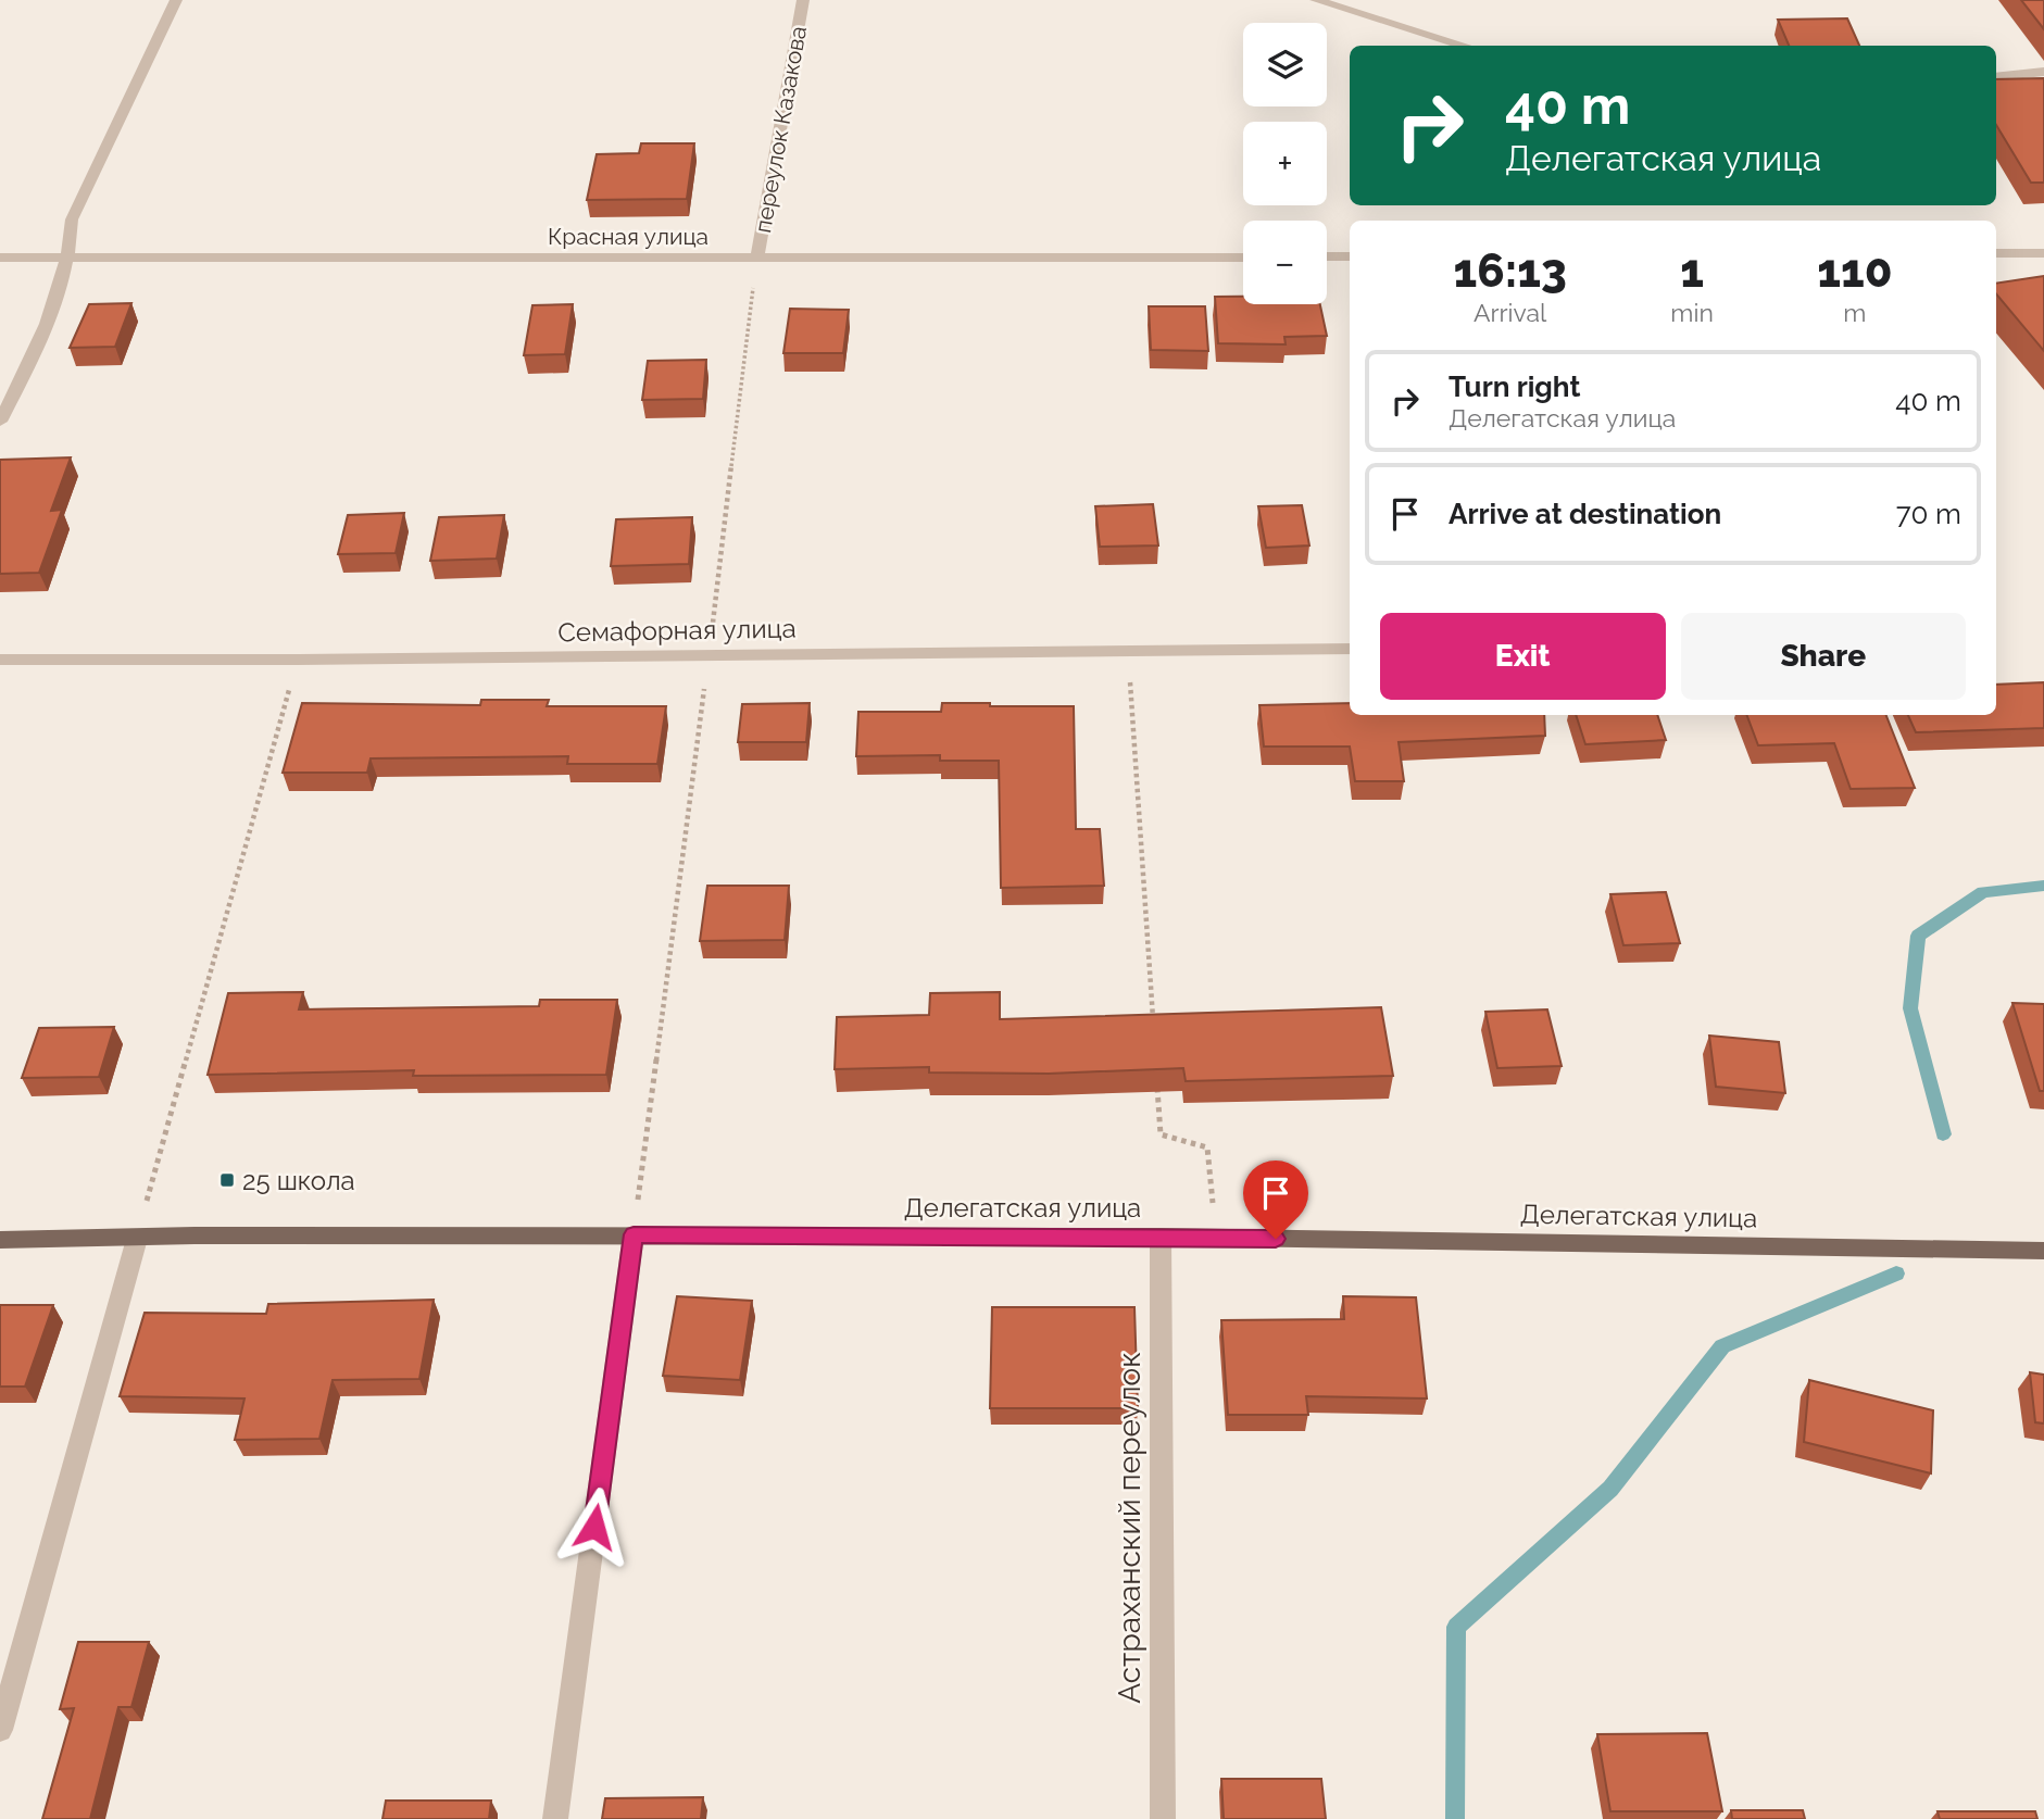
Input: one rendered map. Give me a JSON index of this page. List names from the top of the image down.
{
  "streets": {
    "main road": ["Делегатская улица"],
    "street": [
      "переулок Казакова",
      "Красная улица",
      "Семафорная улица",
      "Астраханский переулок"
    ]
  },
  "crossings": [
    ["переулок Казакова", "Красная улица"],
    ["Делегатская улица", "Астраханский переулок"]
  ],
  "places": {
    "transit": ["25 школа"]
  },
  "page": {
    "map_buttons": ["+", "−"],
    "turn": ["40 m", "Делегатская улица"],
    "eta": [
      "16:13",
      "Arrival",
      "1",
      "min",
      "110",
      "m"
    ],
    "list": [
      {
        "name": "Turn right",
        "note": "Делегатская улица",
        "value": "40 m"
      },
      {
        "name": "Arrive at destination",
        "value": "70 m"
      }
    ],
    "buttons": ["Exit", "Share"]
  }
}
